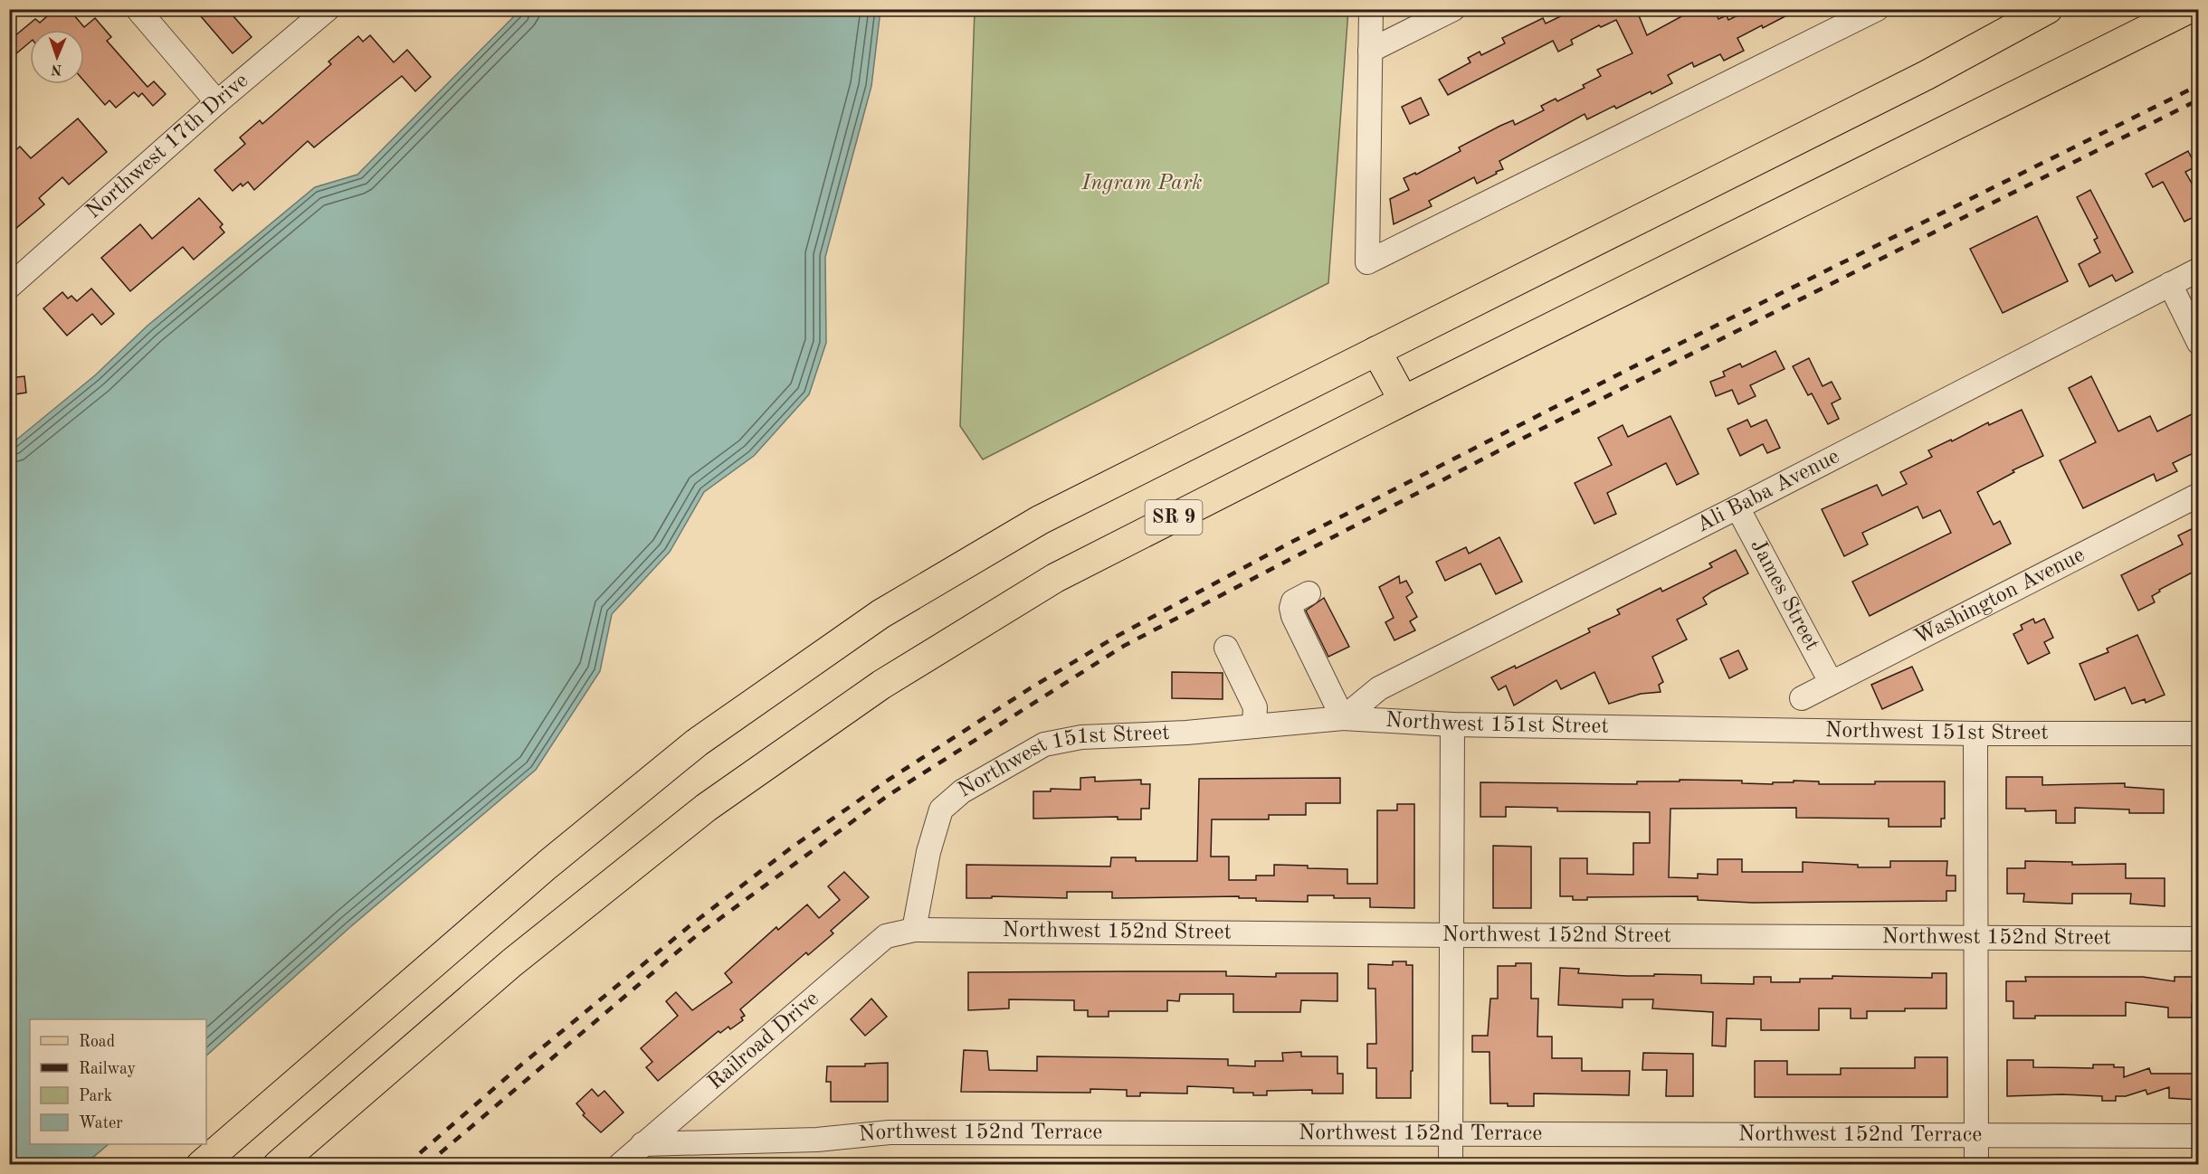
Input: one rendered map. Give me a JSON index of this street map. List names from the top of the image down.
{
  "streets": {
    "main road": ["SR 9"],
    "street": [
      "Northwest 17th Drive",
      "Ali Baba Avenue",
      "James Street",
      "Washington Avenue",
      "Northwest 151st Street",
      "Northwest 152nd Street",
      "Railroad Drive",
      "Northwest 152nd Terrace"
    ]
  },
  "crossings": [
    ["Ali Baba Avenue", "James Street"],
    ["Ali Baba Avenue", "Northwest 151st Street"],
    ["James Street", "Washington Avenue"],
    ["Northwest 151st Street", "Northwest 152nd Street"],
    ["Northwest 151st Street", "Railroad Drive"],
    ["Northwest 152nd Street", "Railroad Drive"],
    ["Railroad Drive", "Northwest 152nd Terrace"]
  ],
  "parks": ["Ingram Park"],
  "legend": [
    "Road",
    "Railway",
    "Park",
    "Water"
  ],
  "north": "bottom"
}
